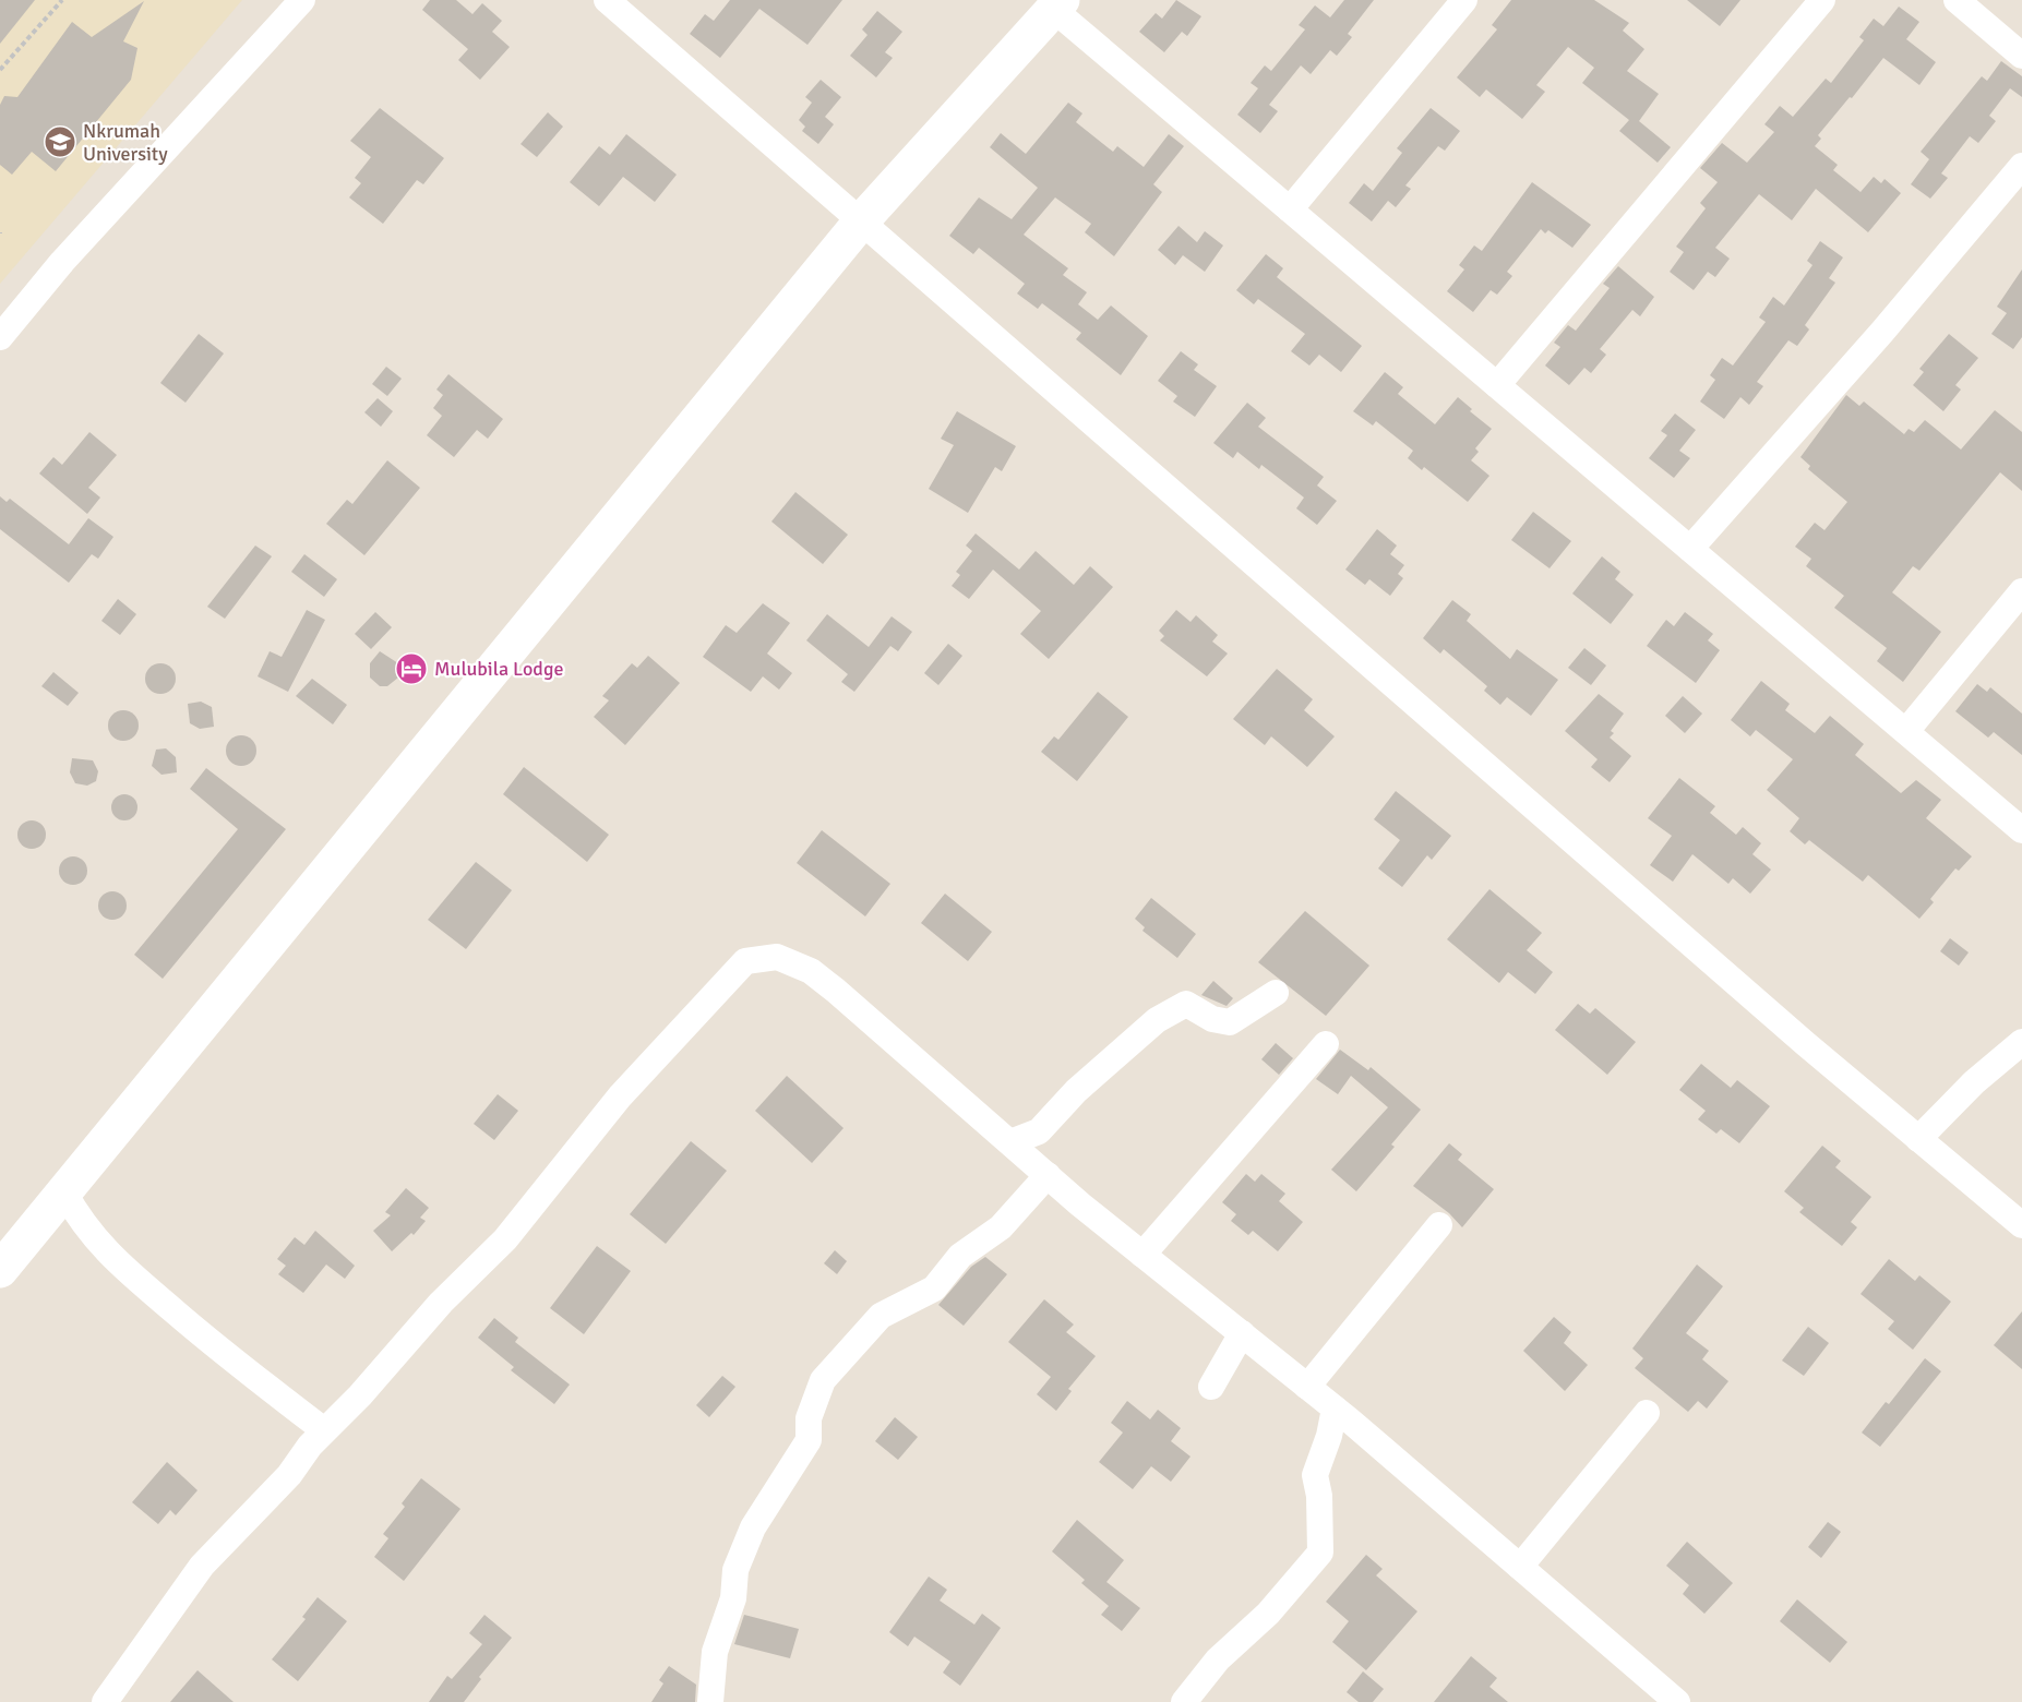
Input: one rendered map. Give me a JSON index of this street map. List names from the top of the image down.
{
  "places": {
    "school or university": ["Nkrumah University"],
    "hotel": ["Mulubila Lodge"]
  }
}
